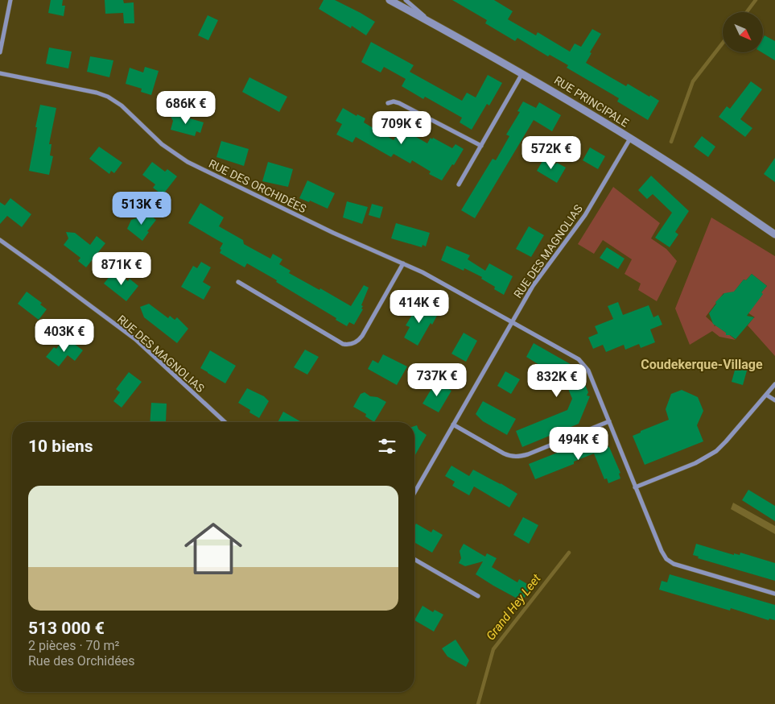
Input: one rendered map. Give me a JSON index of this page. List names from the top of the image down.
{
  "streets": {
    "street": ["RUE PRINCIPALE", "RUE DES ORCHIDÉES", "RUE DES MAGNOLIAS"]
  },
  "crossings": [
    ["RUE PRINCIPALE", "RUE DES MAGNOLIAS"],
    ["RUE DES ORCHIDÉES", "RUE DES MAGNOLIAS"]
  ],
  "districts": ["Coudekerque-Village"],
  "water": ["Grand Hey Leet"],
  "north": "bottom right",
  "page": {
    "price": [
      "686K €",
      "709K €",
      "572K €",
      "513K €",
      "871K €",
      "414K €",
      "403K €",
      "737K €",
      "832K €",
      "494K €"
    ],
    "heading": "10 biens",
    "list": [
      {
        "name": "513 000 €",
        "note": "2 pièces · 70 m² · Rue des Orchidées"
      }
    ]
  }
}
